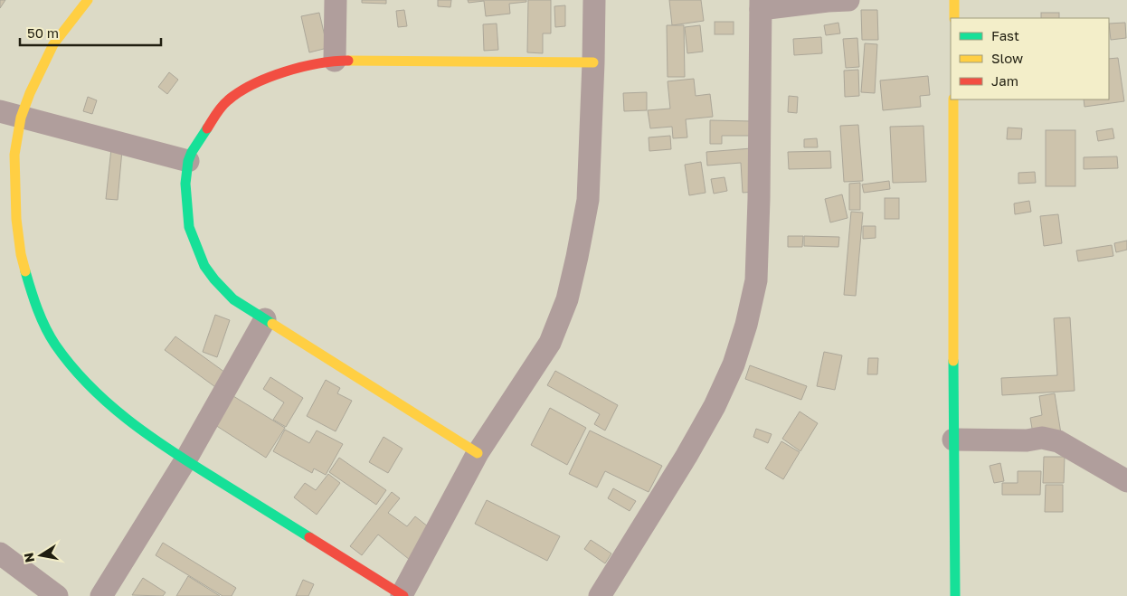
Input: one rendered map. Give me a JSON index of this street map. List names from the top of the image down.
{
  "legend": ["Fast", "Slow", "Jam"],
  "scale_bar": "50 m",
  "north": "left"
}
